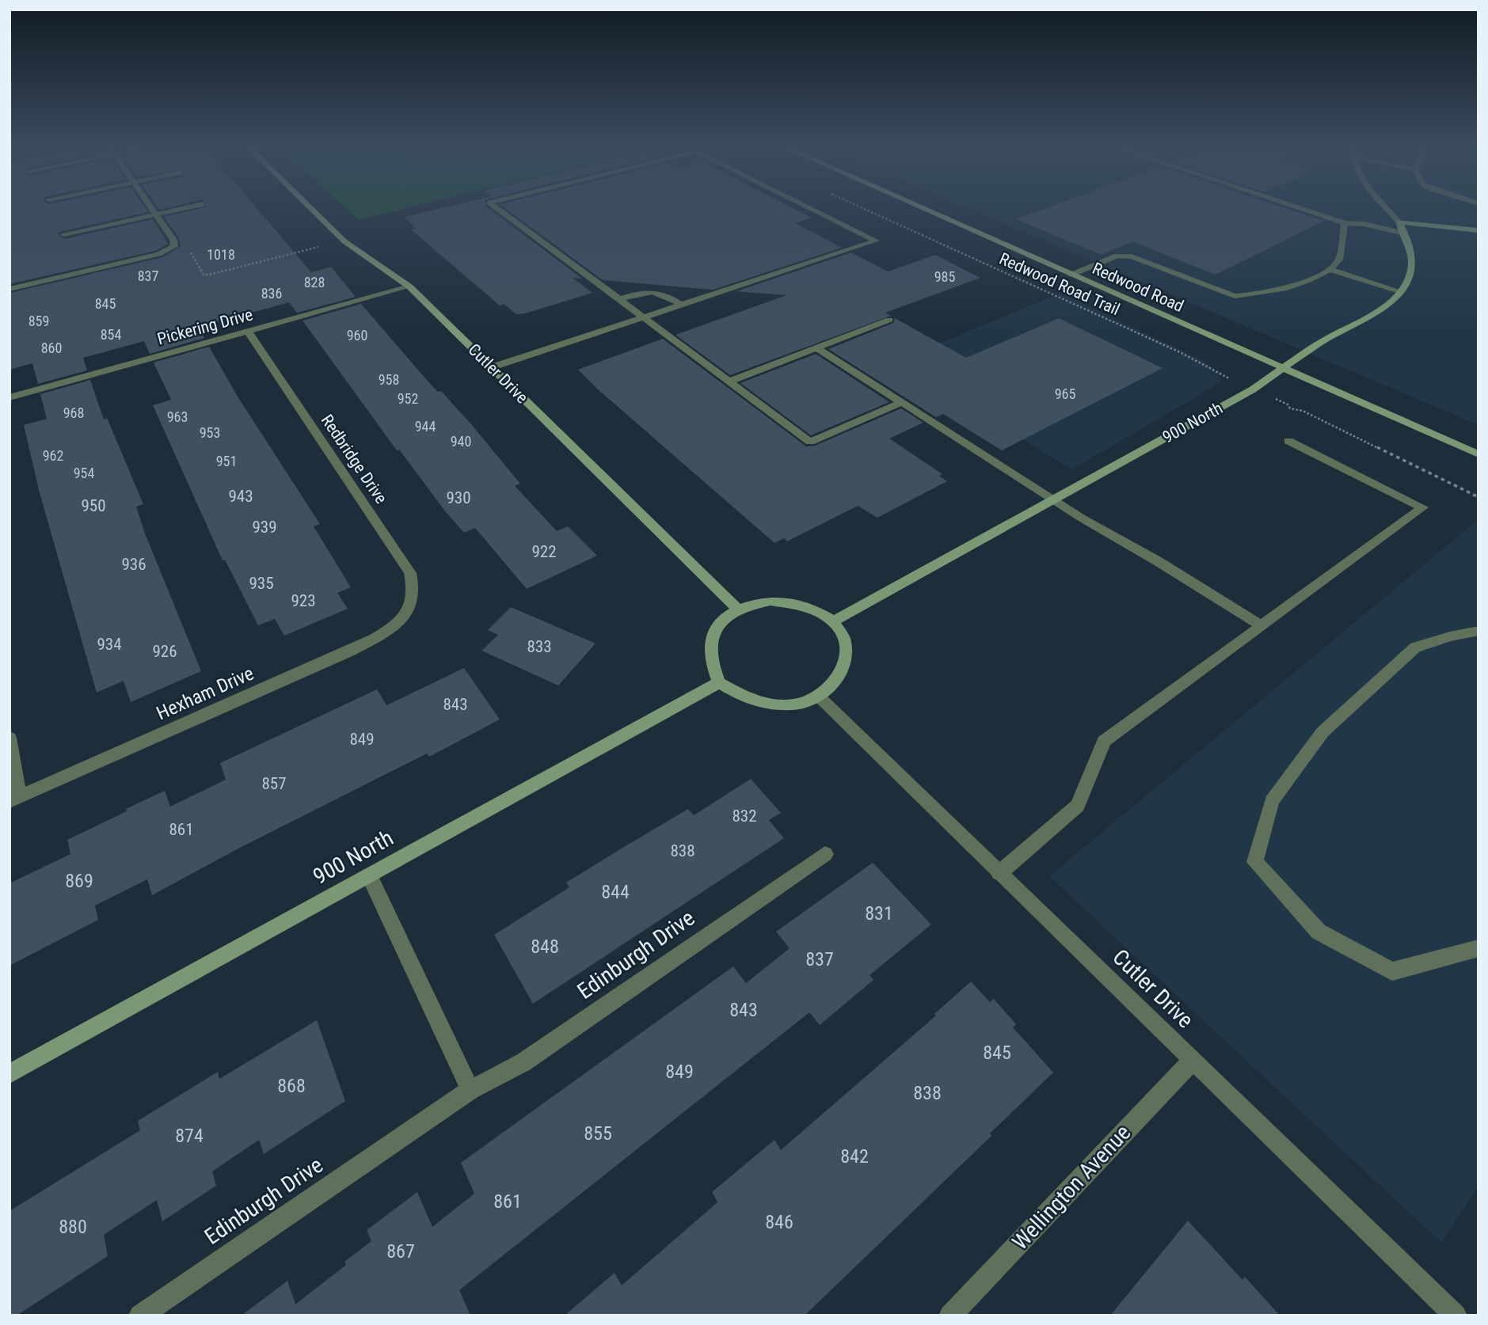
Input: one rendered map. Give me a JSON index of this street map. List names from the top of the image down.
{
  "streets": {
    "street": [
      "Redwood Road",
      "Pickering Drive",
      "Cutler Drive",
      "900 North",
      "Redbridge Drive",
      "Hexham Drive",
      "Edinburgh Drive",
      "Wellington Avenue"
    ],
    "path": ["Redwood Road Trail"]
  },
  "crossings": [
    ["Redwood Road", "900 North"],
    ["Pickering Drive", "Cutler Drive"],
    ["Pickering Drive", "Redbridge Drive"],
    ["Cutler Drive", "900 North"],
    ["Cutler Drive", "Wellington Avenue"],
    ["Redbridge Drive", "Hexham Drive"]
  ],
  "house_numbers": [
    "1018",
    "837",
    "985",
    "828",
    "836",
    "845",
    "859",
    "854",
    "960",
    "860",
    "958",
    "965",
    "952",
    "968",
    "963",
    "944",
    "953",
    "940",
    "962",
    "951",
    "954",
    "943",
    "930",
    "950",
    "939",
    "922",
    "936",
    "935",
    "923",
    "934",
    "833",
    "926",
    "843",
    "849",
    "857",
    "832",
    "861",
    "838",
    "869",
    "844",
    "831",
    "848",
    "837",
    "843",
    "845",
    "849",
    "868",
    "838",
    "855",
    "874",
    "842",
    "861",
    "846",
    "880",
    "867"
  ]
}
